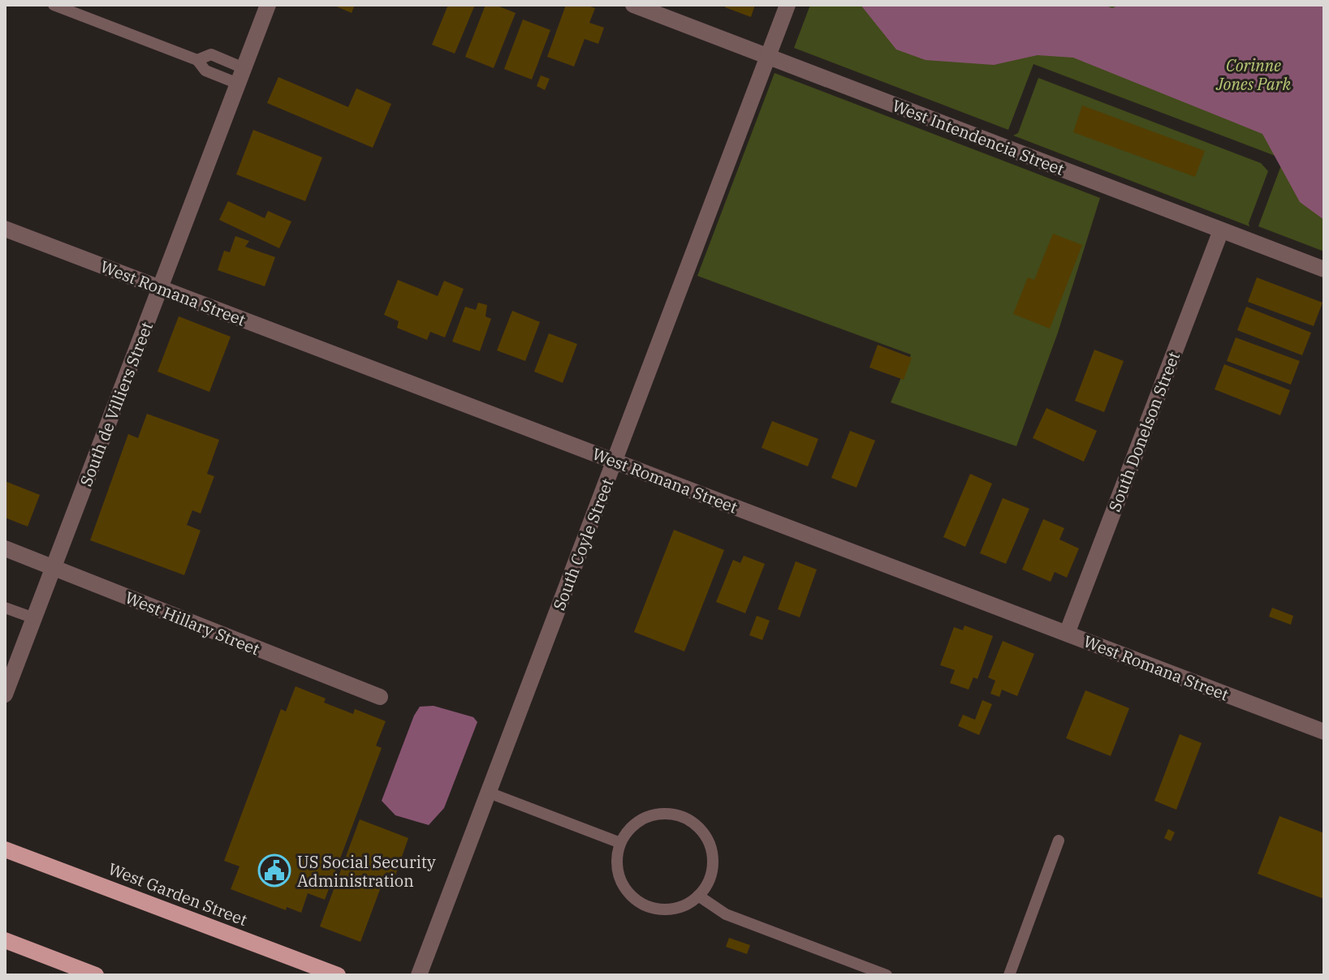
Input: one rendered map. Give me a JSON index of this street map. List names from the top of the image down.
{
  "streets": {
    "main road": ["West Garden Street"],
    "street": [
      "West Intendencia Street",
      "West Romana Street",
      "South de Villiers Street",
      "South Donelson Street",
      "South Coyle Street",
      "West Hillary Street"
    ]
  },
  "crossings": [
    ["West Intendencia Street", "South Donelson Street"],
    ["West Intendencia Street", "South Coyle Street"],
    ["West Romana Street", "South de Villiers Street"],
    ["West Romana Street", "South Donelson Street"],
    ["West Romana Street", "South Coyle Street"],
    ["South de Villiers Street", "West Hillary Street"]
  ],
  "parks": ["Corinne Jones Park"],
  "places": {
    "public building": ["US Social Security Administration"]
  }
}
